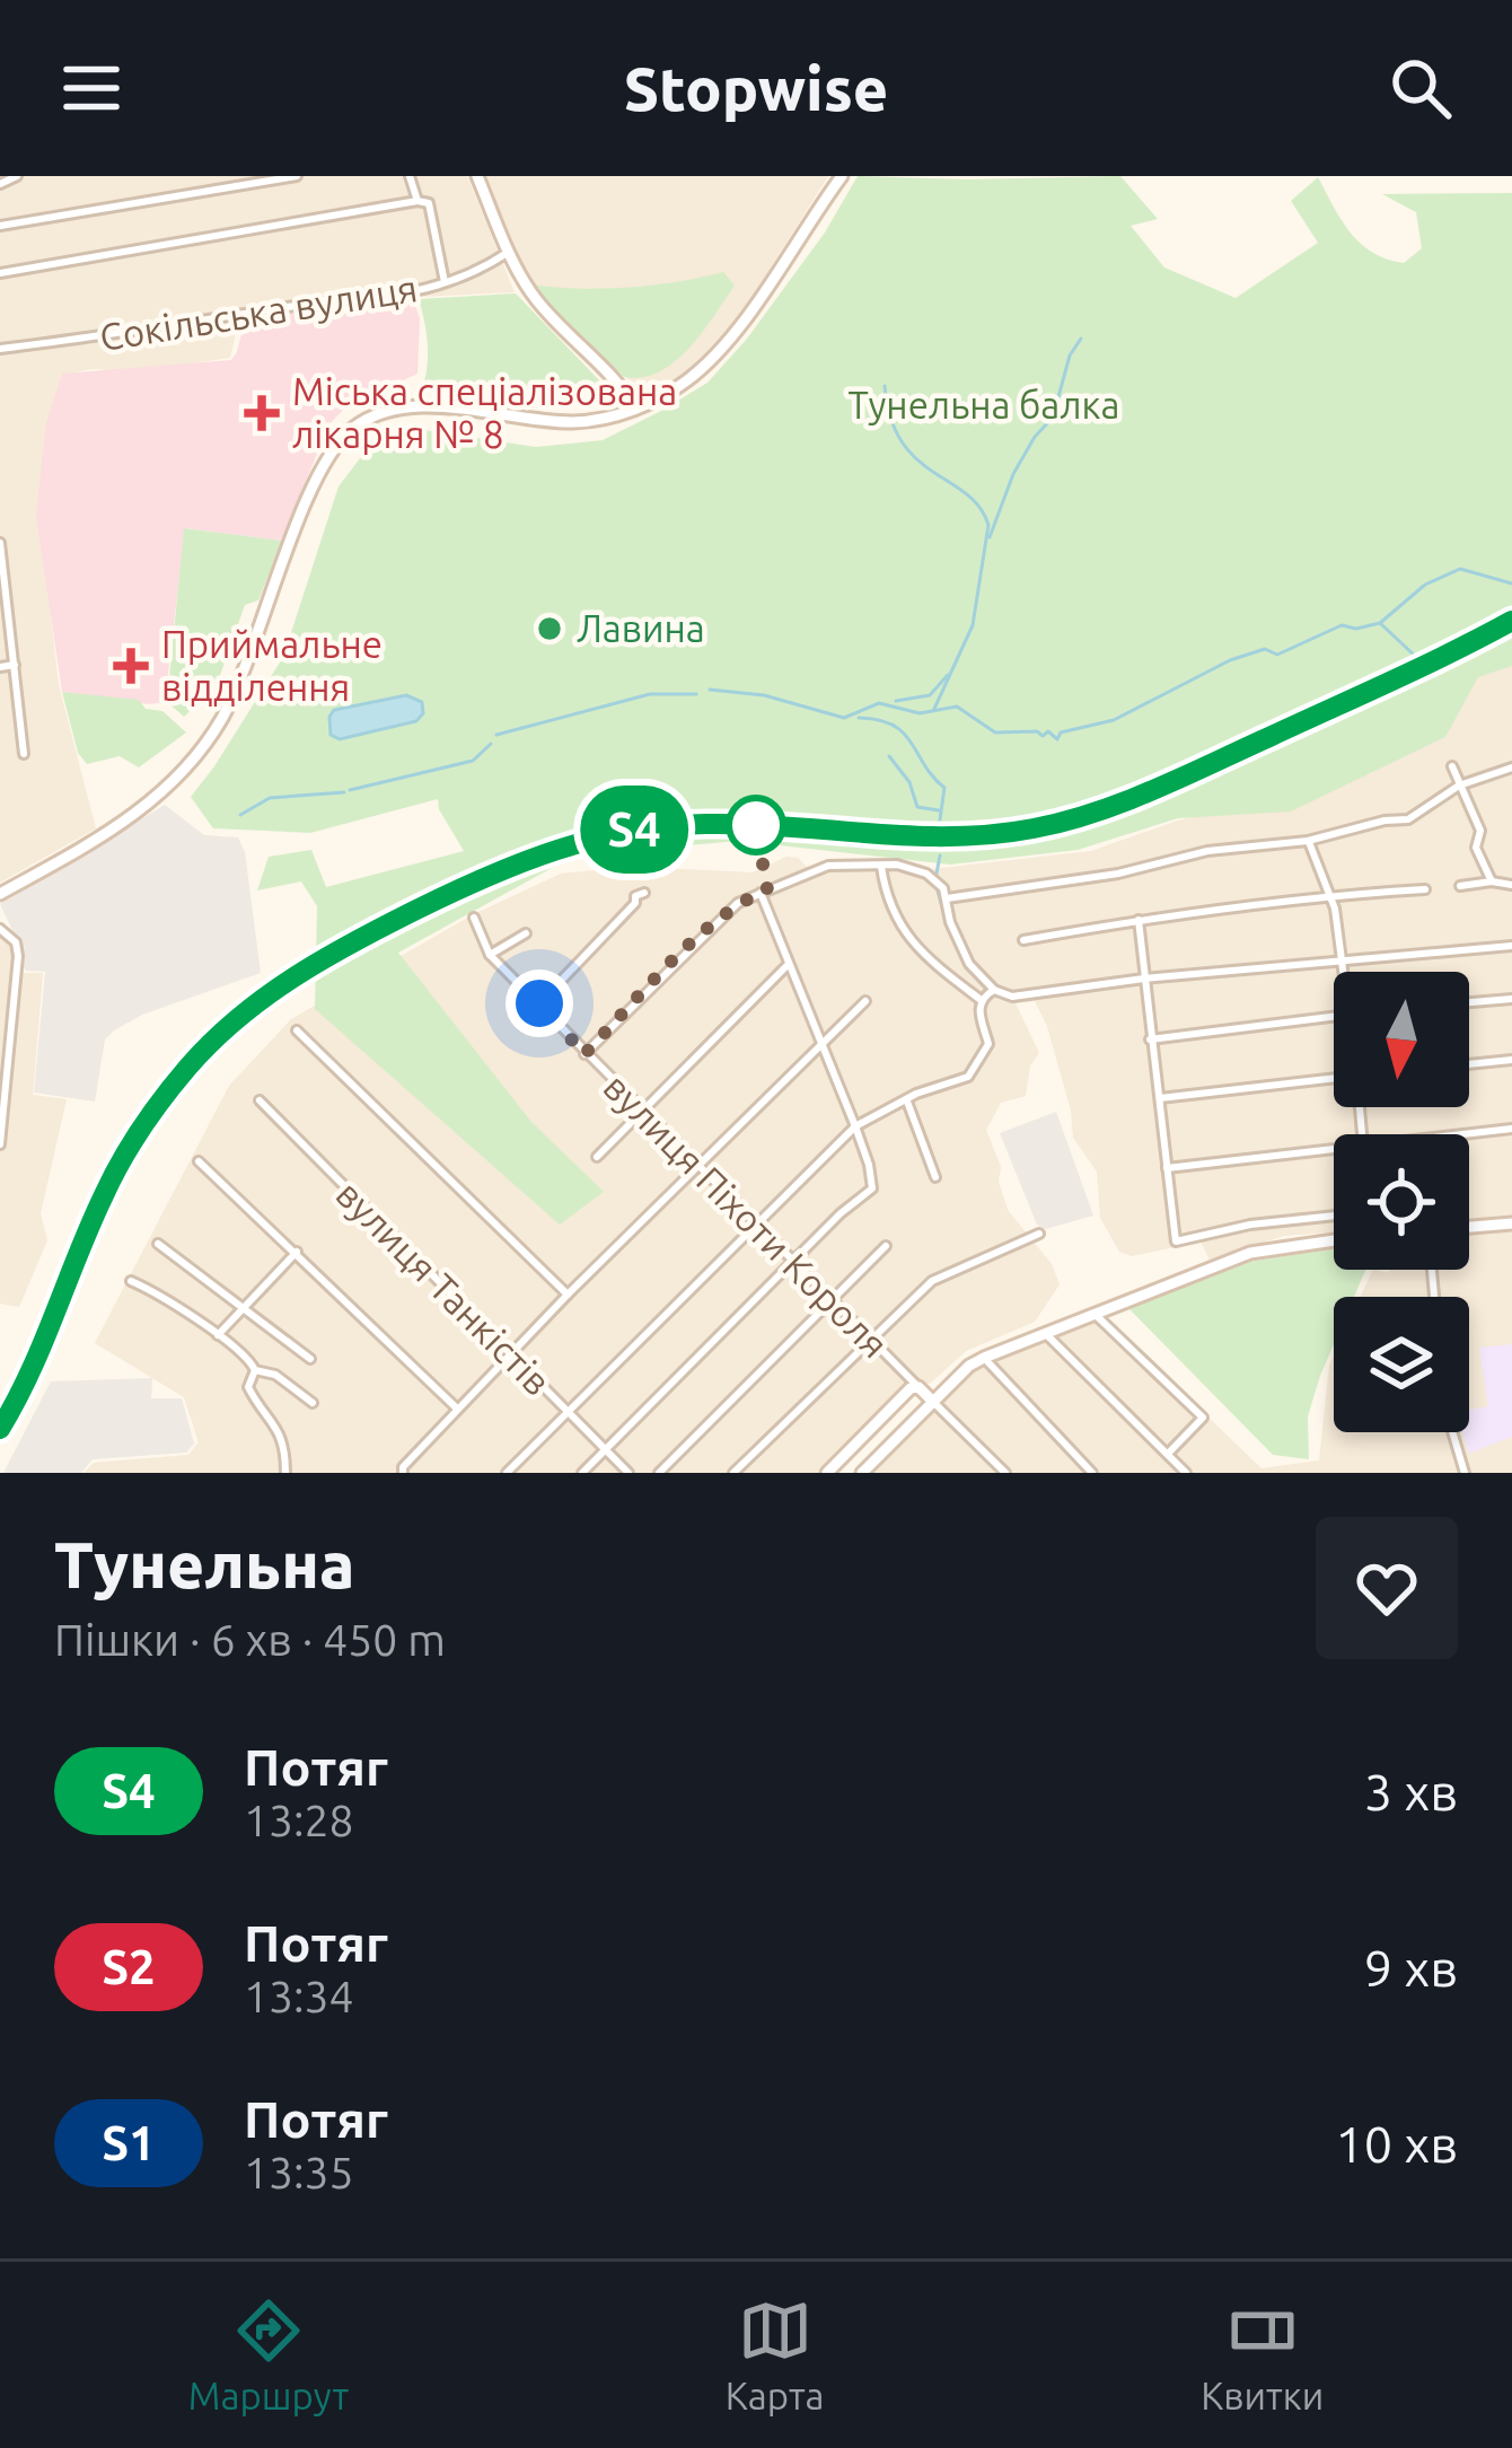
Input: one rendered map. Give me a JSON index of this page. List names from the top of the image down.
{
  "streets": {
    "main road": ["вулиця Піхоти Короля"],
    "street": ["Сокільська вулиця", "вулиця Танкістів"]
  },
  "parks": ["Тунельна балка"],
  "places": {
    "health": ["Міська спеціалізована лікарня № 8", "Приймальне відділення"],
    "other": ["Лавина"]
  },
  "north": "bottom",
  "page": {
    "header": "Stopwise",
    "on_map": "S4",
    "heading": ["Тунельна", "Пішки · 6 хв · 450 m"],
    "list": [
      {
        "mark": "S4",
        "name": "Потяг",
        "note": "13:28",
        "value": "3 хв"
      },
      {
        "mark": "S2",
        "name": "Потяг",
        "note": "13:34",
        "value": "9 хв"
      },
      {
        "mark": "S1",
        "name": "Потяг",
        "note": "13:35",
        "value": "10 хв"
      }
    ],
    "tabs": ["Маршрут", "Карта", "Квитки"]
  }
}
